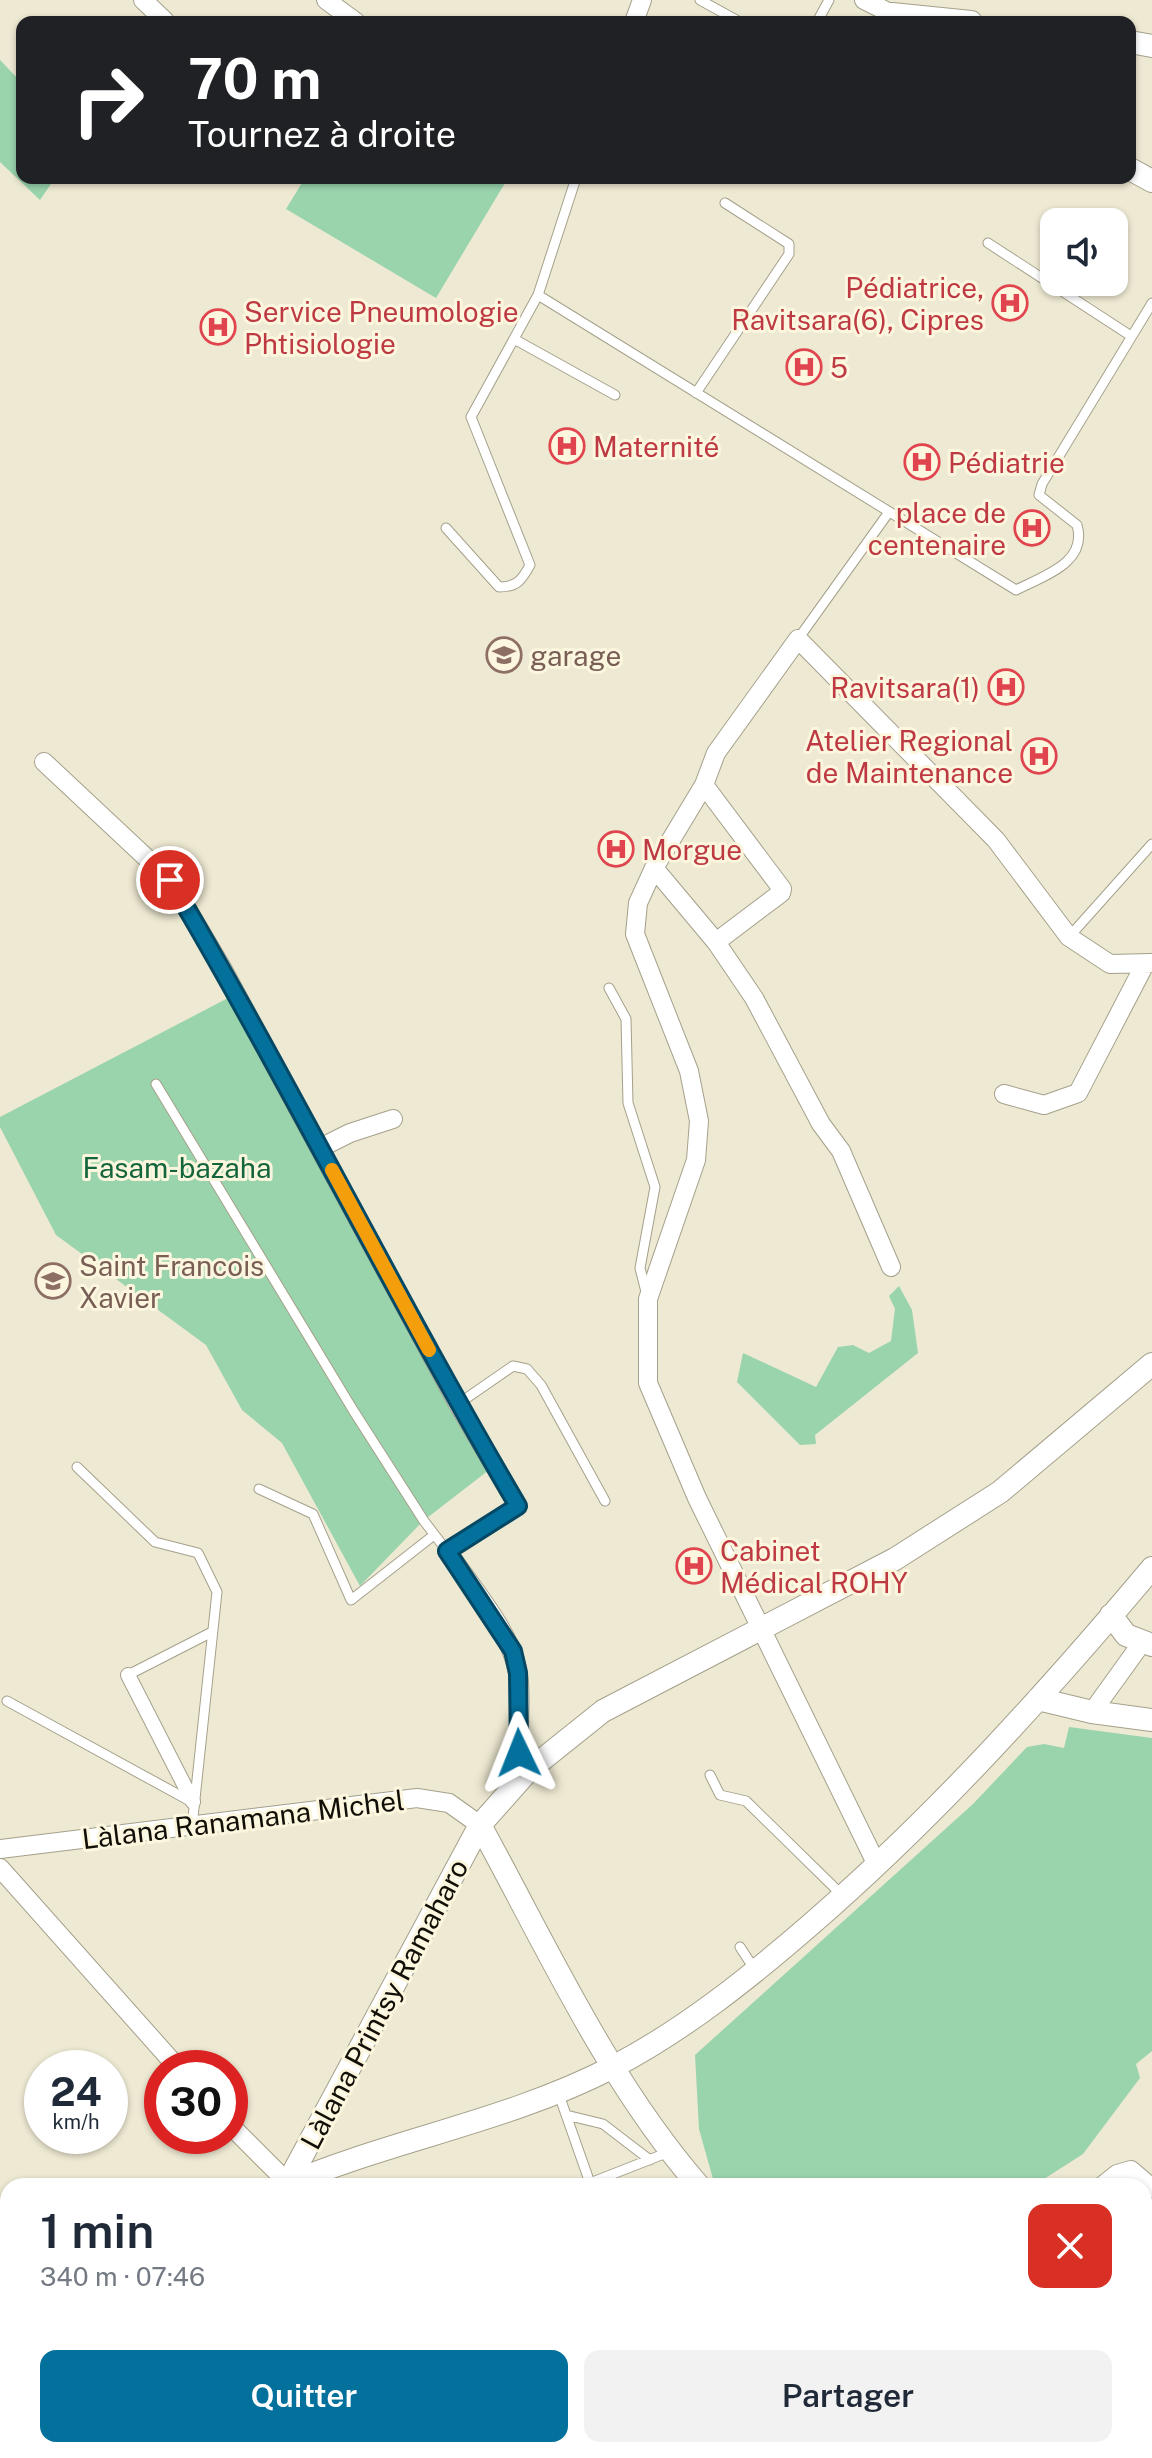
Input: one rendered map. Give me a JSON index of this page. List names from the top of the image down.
{
  "streets": {
    "street": ["Làlana Ranamana Michel", "Làlana Printsy Ramaharo"]
  },
  "crossings": [
    ["Làlana Ranamana Michel", "Làlana Printsy Ramaharo"]
  ],
  "parks": ["Fasam-bazaha"],
  "places": {
    "hospital": [
      "Pédiatrice, Ravitsara(6), Cipres",
      "Service Pneumologie Phtisiologie",
      "5",
      "Maternité",
      "Pédiatrie",
      "place de centenaire",
      "Ravitsara(1)",
      "Atelier Regional de Maintenance",
      "Morgue",
      "Cabinet Médical ROHY"
    ],
    "school or university": ["garage", "Saint Francois Xavier"]
  },
  "page": {
    "turn": ["70 m", "Tournez à droite"],
    "speed": "24 km/h",
    "limit": "30",
    "heading": ["1 min", "340 m · 07:46"],
    "buttons": ["Quitter", "Partager"]
  }
}
